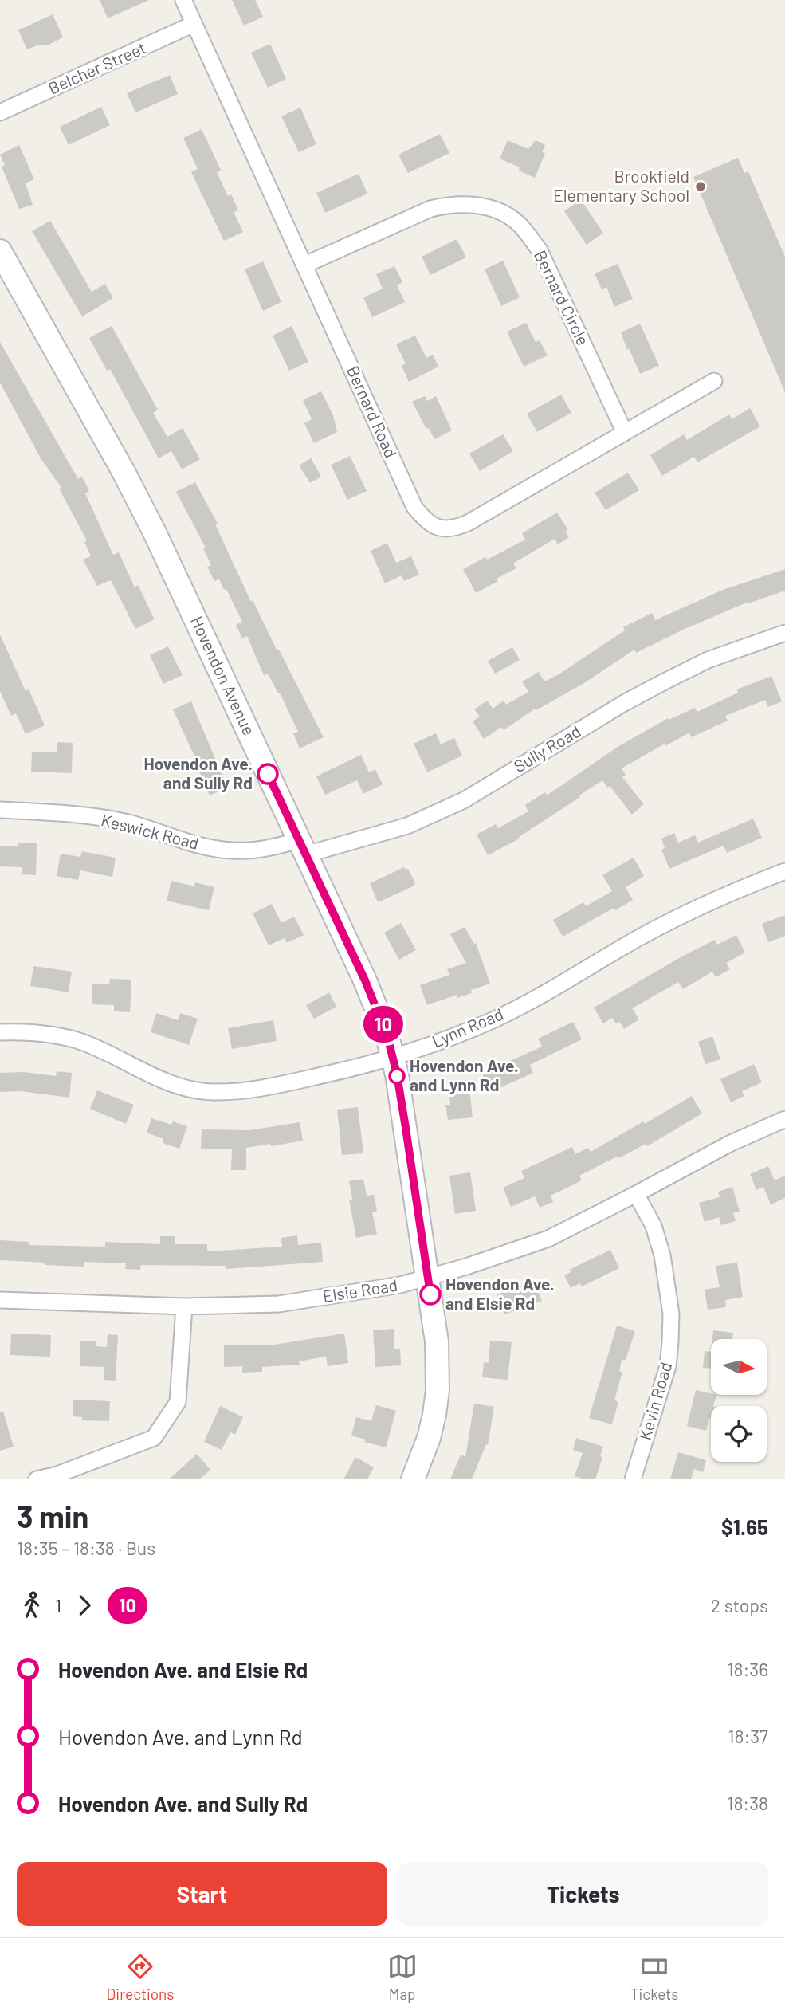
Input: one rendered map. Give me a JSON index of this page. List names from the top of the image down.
{
  "streets": {
    "street": [
      "Belcher Street",
      "Bernard Circle",
      "Bernard Road",
      "Hovendon Avenue",
      "Sully Road",
      "Keswick Road",
      "Lynn Road",
      "Elsie Road",
      "Kevin Road"
    ]
  },
  "crossings": [
    ["Belcher Street", "Bernard Road"],
    ["Bernard Circle", "Bernard Road"],
    ["Hovendon Avenue", "Sully Road"],
    ["Hovendon Avenue", "Keswick Road"],
    ["Hovendon Avenue", "Lynn Road"],
    ["Hovendon Avenue", "Elsie Road"],
    ["Sully Road", "Keswick Road"],
    ["Elsie Road", "Kevin Road"]
  ],
  "places": [
    "Brookfield Elementary School",
    "Hovendon Ave. and Sully Rd",
    "Hovendon Ave. and Lynn Rd",
    "Hovendon Ave. and Elsie Rd"
  ],
  "lines": ["bus line 10"],
  "north": "right",
  "page": {
    "on_map": "10",
    "heading": ["3 min", "18:35 – 18:38 · Bus", "$1.65"],
    "legs": ["1", "10", "2 stops"],
    "list": [
      {
        "name": "Hovendon Ave. and Elsie Rd",
        "value": "18:36"
      },
      {
        "name": "Hovendon Ave. and Lynn Rd",
        "value": "18:37"
      },
      {
        "name": "Hovendon Ave. and Sully Rd",
        "value": "18:38"
      }
    ],
    "buttons": ["Start", "Tickets"],
    "tabs": ["Directions", "Map", "Tickets"]
  }
}
